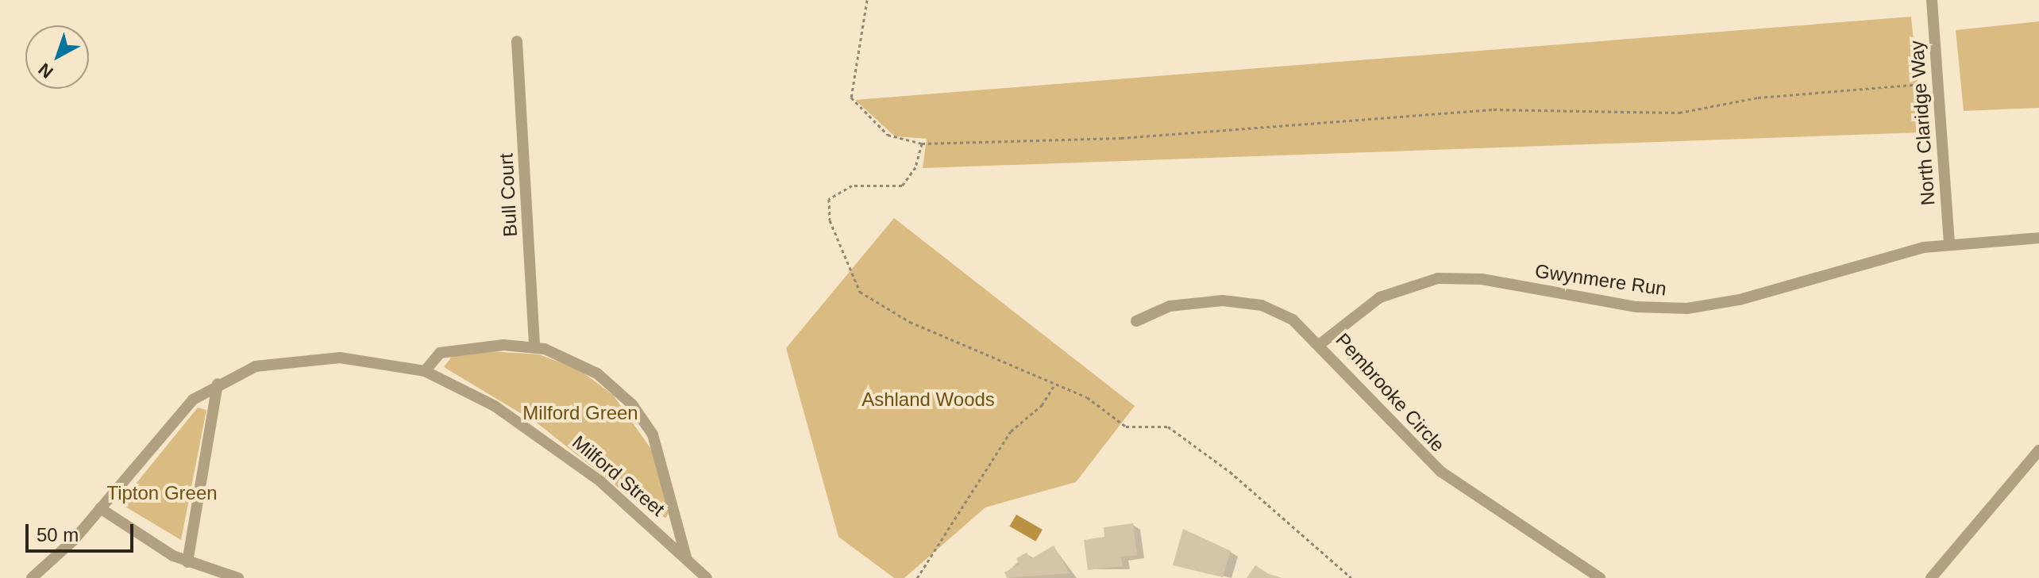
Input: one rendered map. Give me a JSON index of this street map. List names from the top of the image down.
{
  "streets": {
    "street": [
      "North Claridge Way",
      "Bull Court",
      "Gwynmere Run",
      "Pembrooke Circle",
      "Milford Street"
    ]
  },
  "crossings": [
    ["North Claridge Way", "Gwynmere Run"],
    ["Bull Court", "Milford Street"],
    ["Gwynmere Run", "Pembrooke Circle"]
  ],
  "parks": ["Ashland Woods", "Milford Green", "Tipton Green"],
  "scale_bar": "50 m",
  "north": "bottom left"
}
